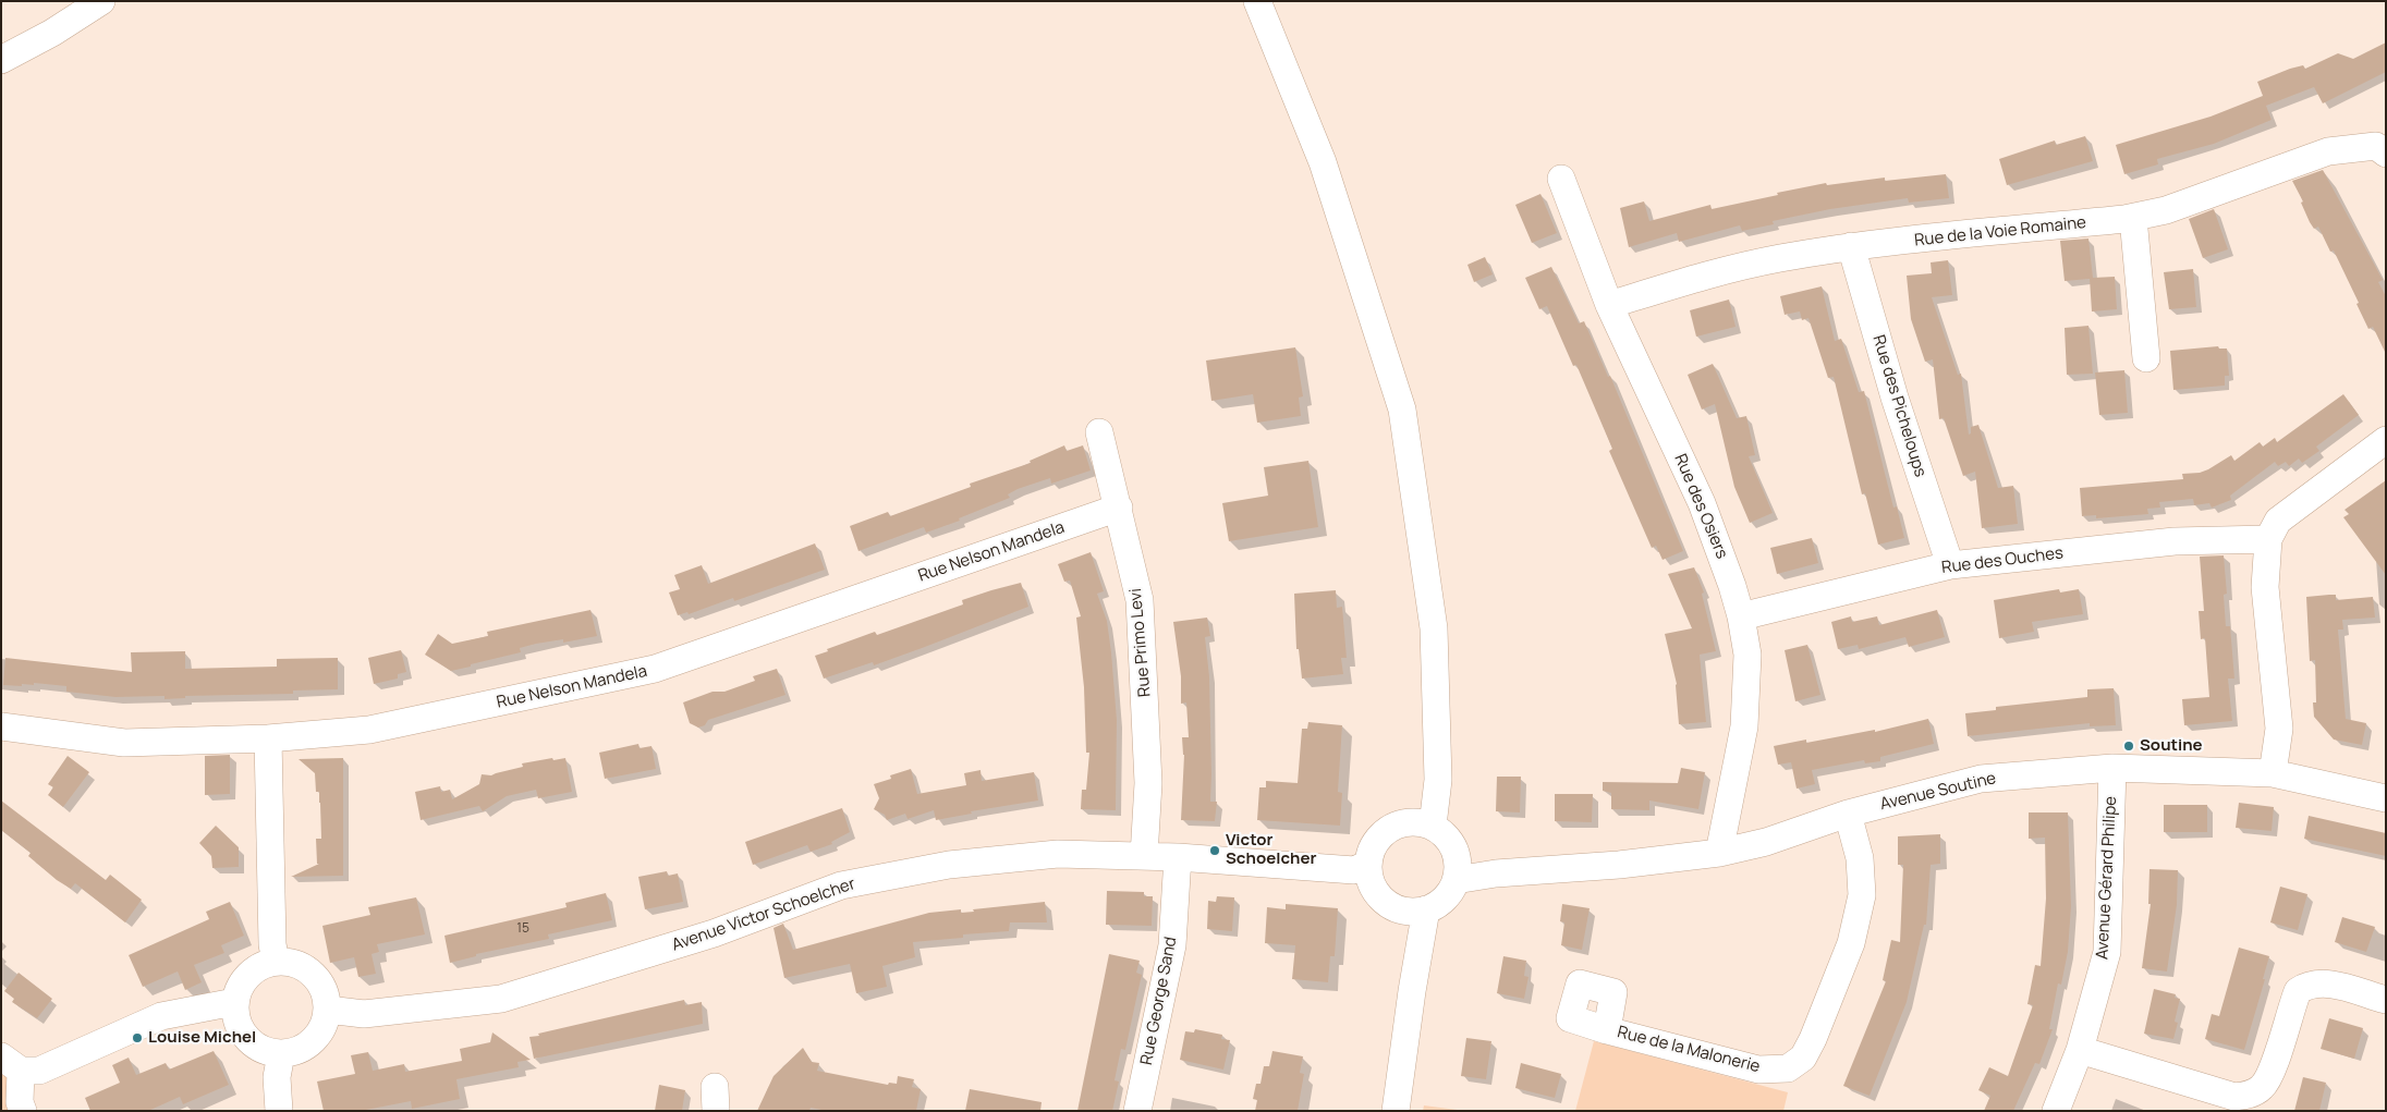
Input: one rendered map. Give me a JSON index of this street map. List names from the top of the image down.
{
  "streets": {
    "street": [
      "Rue de la Voie Romaine",
      "Rue des Picheloups",
      "Rue des Osiers",
      "Rue Nelson Mandela",
      "Rue des Ouches",
      "Rue Primo Levi",
      "Avenue Soutine",
      "Avenue Gérard Philipe",
      "Avenue Victor Schoelcher",
      "Rue George Sand",
      "Rue de la Malonerie"
    ]
  },
  "crossings": [
    ["Rue de la Voie Romaine", "Rue des Picheloups"],
    ["Rue de la Voie Romaine", "Rue des Osiers"],
    ["Rue des Picheloups", "Rue des Ouches"],
    ["Rue des Osiers", "Rue des Ouches"],
    ["Rue des Osiers", "Avenue Soutine"],
    ["Rue Nelson Mandela", "Rue Primo Levi"],
    ["Rue Primo Levi", "Avenue Victor Schoelcher"],
    ["Avenue Soutine", "Avenue Gérard Philipe"],
    ["Avenue Soutine", "Avenue Victor Schoelcher"],
    ["Avenue Soutine", "Rue de la Malonerie"],
    ["Avenue Victor Schoelcher", "Rue George Sand"]
  ],
  "places": ["Soutine", "Victor Schoelcher", "Louise Michel"],
  "house_numbers": ["15"]
}
